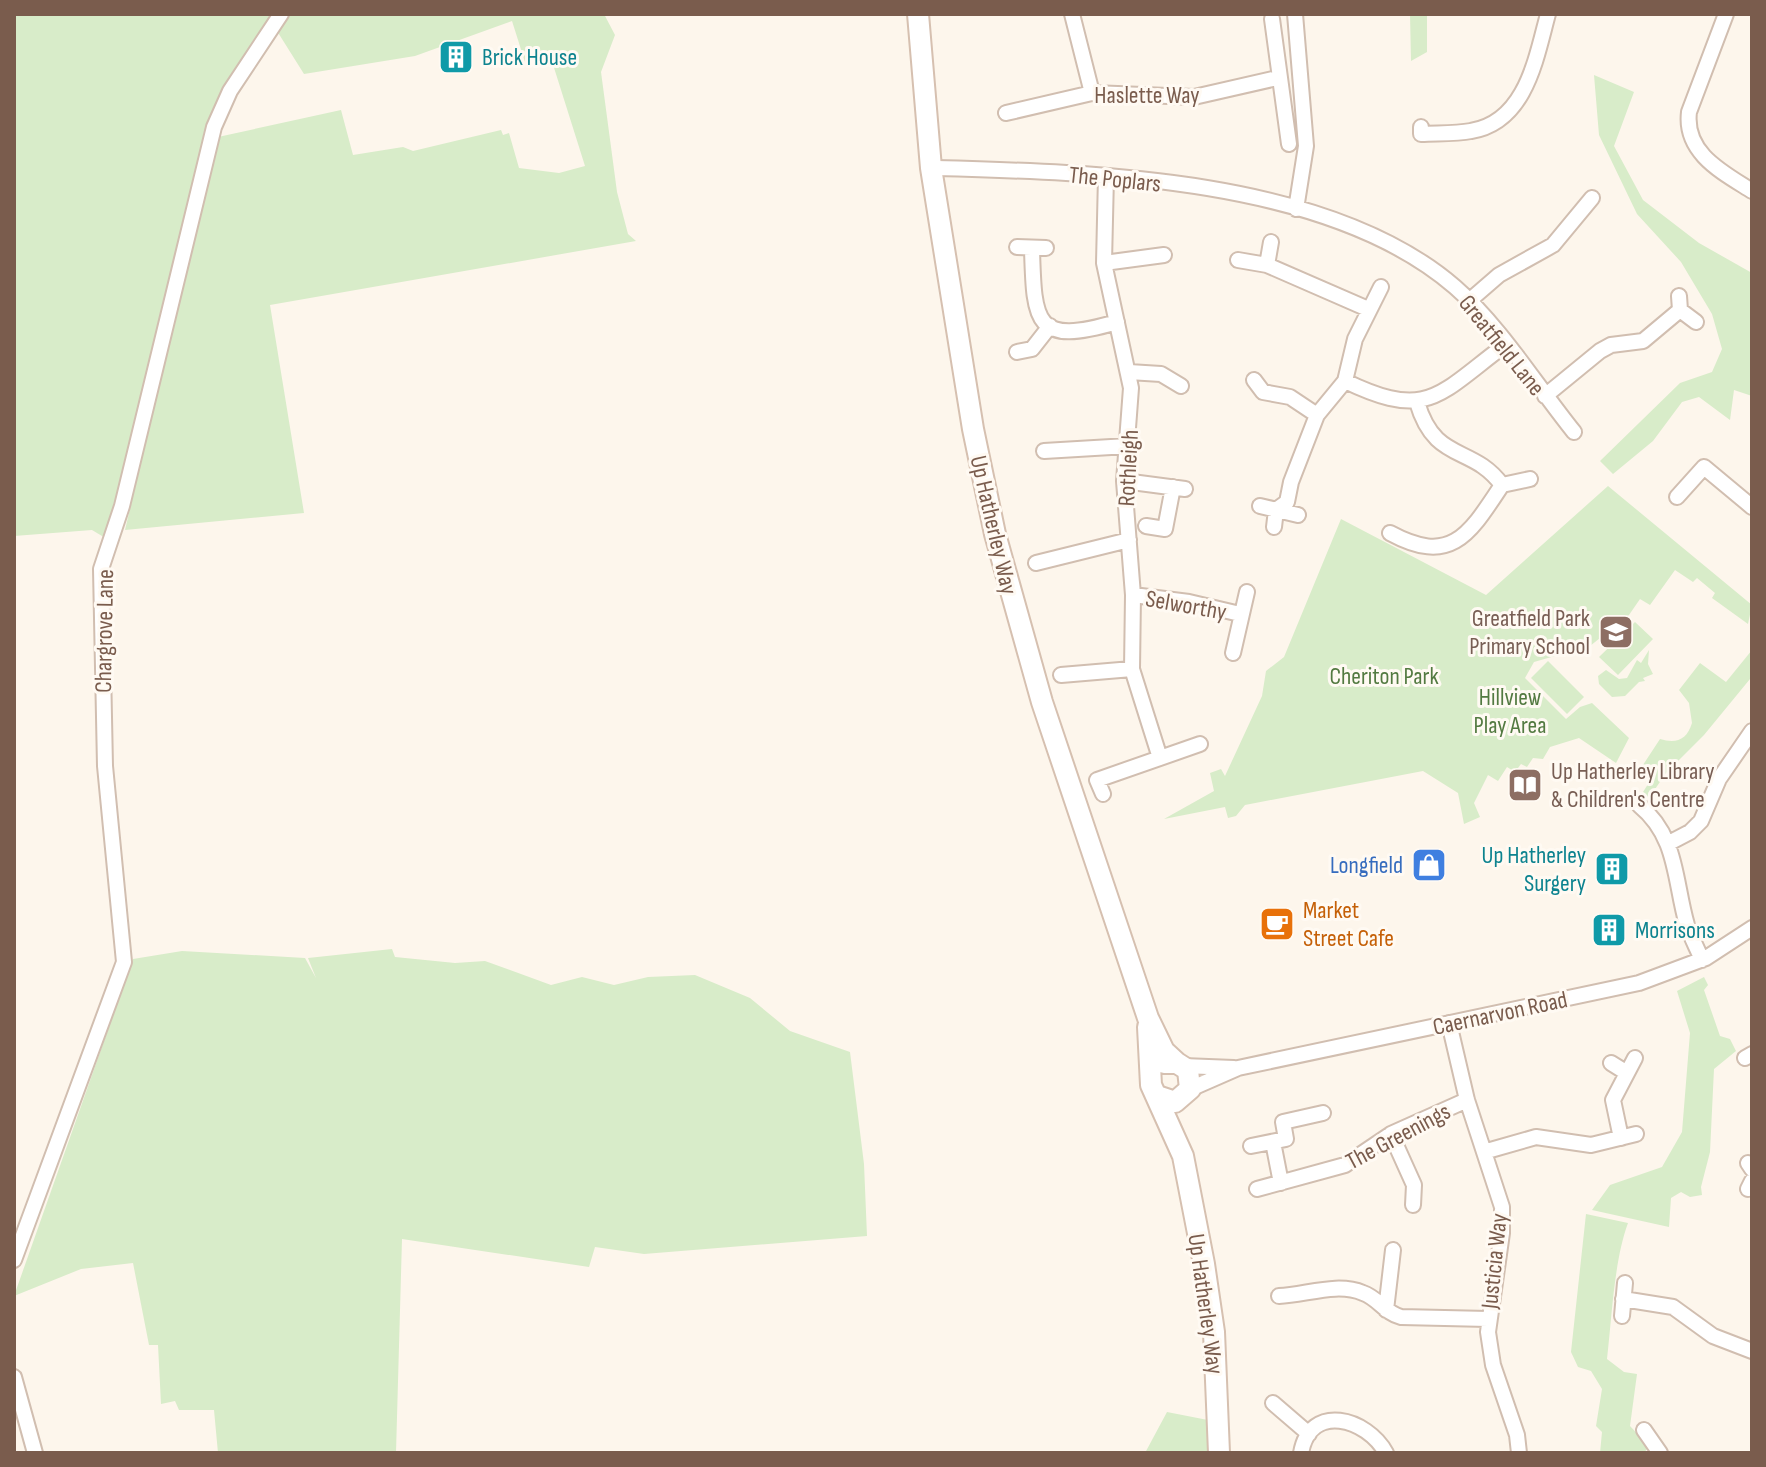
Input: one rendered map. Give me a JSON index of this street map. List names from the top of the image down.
{
  "streets": {
    "street": [
      "Haslette Way",
      "The Poplars",
      "Greatfield Lane",
      "Rothleigh",
      "Up Hatherley Way",
      "Selworthy",
      "Chargrove Lane",
      "Caernarvon Road",
      "The Greenings",
      "Justicia Way"
    ]
  },
  "crossings": [
    ["The Poplars", "Greatfield Lane"],
    ["The Poplars", "Rothleigh"],
    ["The Poplars", "Up Hatherley Way"],
    ["Rothleigh", "Selworthy"],
    ["Up Hatherley Way", "Caernarvon Road"],
    ["Caernarvon Road", "Justicia Way"],
    ["The Greenings", "Justicia Way"]
  ],
  "parks": ["Cheriton Park", "Hillview Play Area"],
  "places": {
    "building": ["Brick House", "Up Hatherley Surgery", "Morrisons"],
    "school or university": ["Greatfield Park Primary School"],
    "library": ["Up Hatherley Library & Children's Centre"],
    "shop": ["Longfield"],
    "cafe": ["Market Street Cafe"]
  }
}
